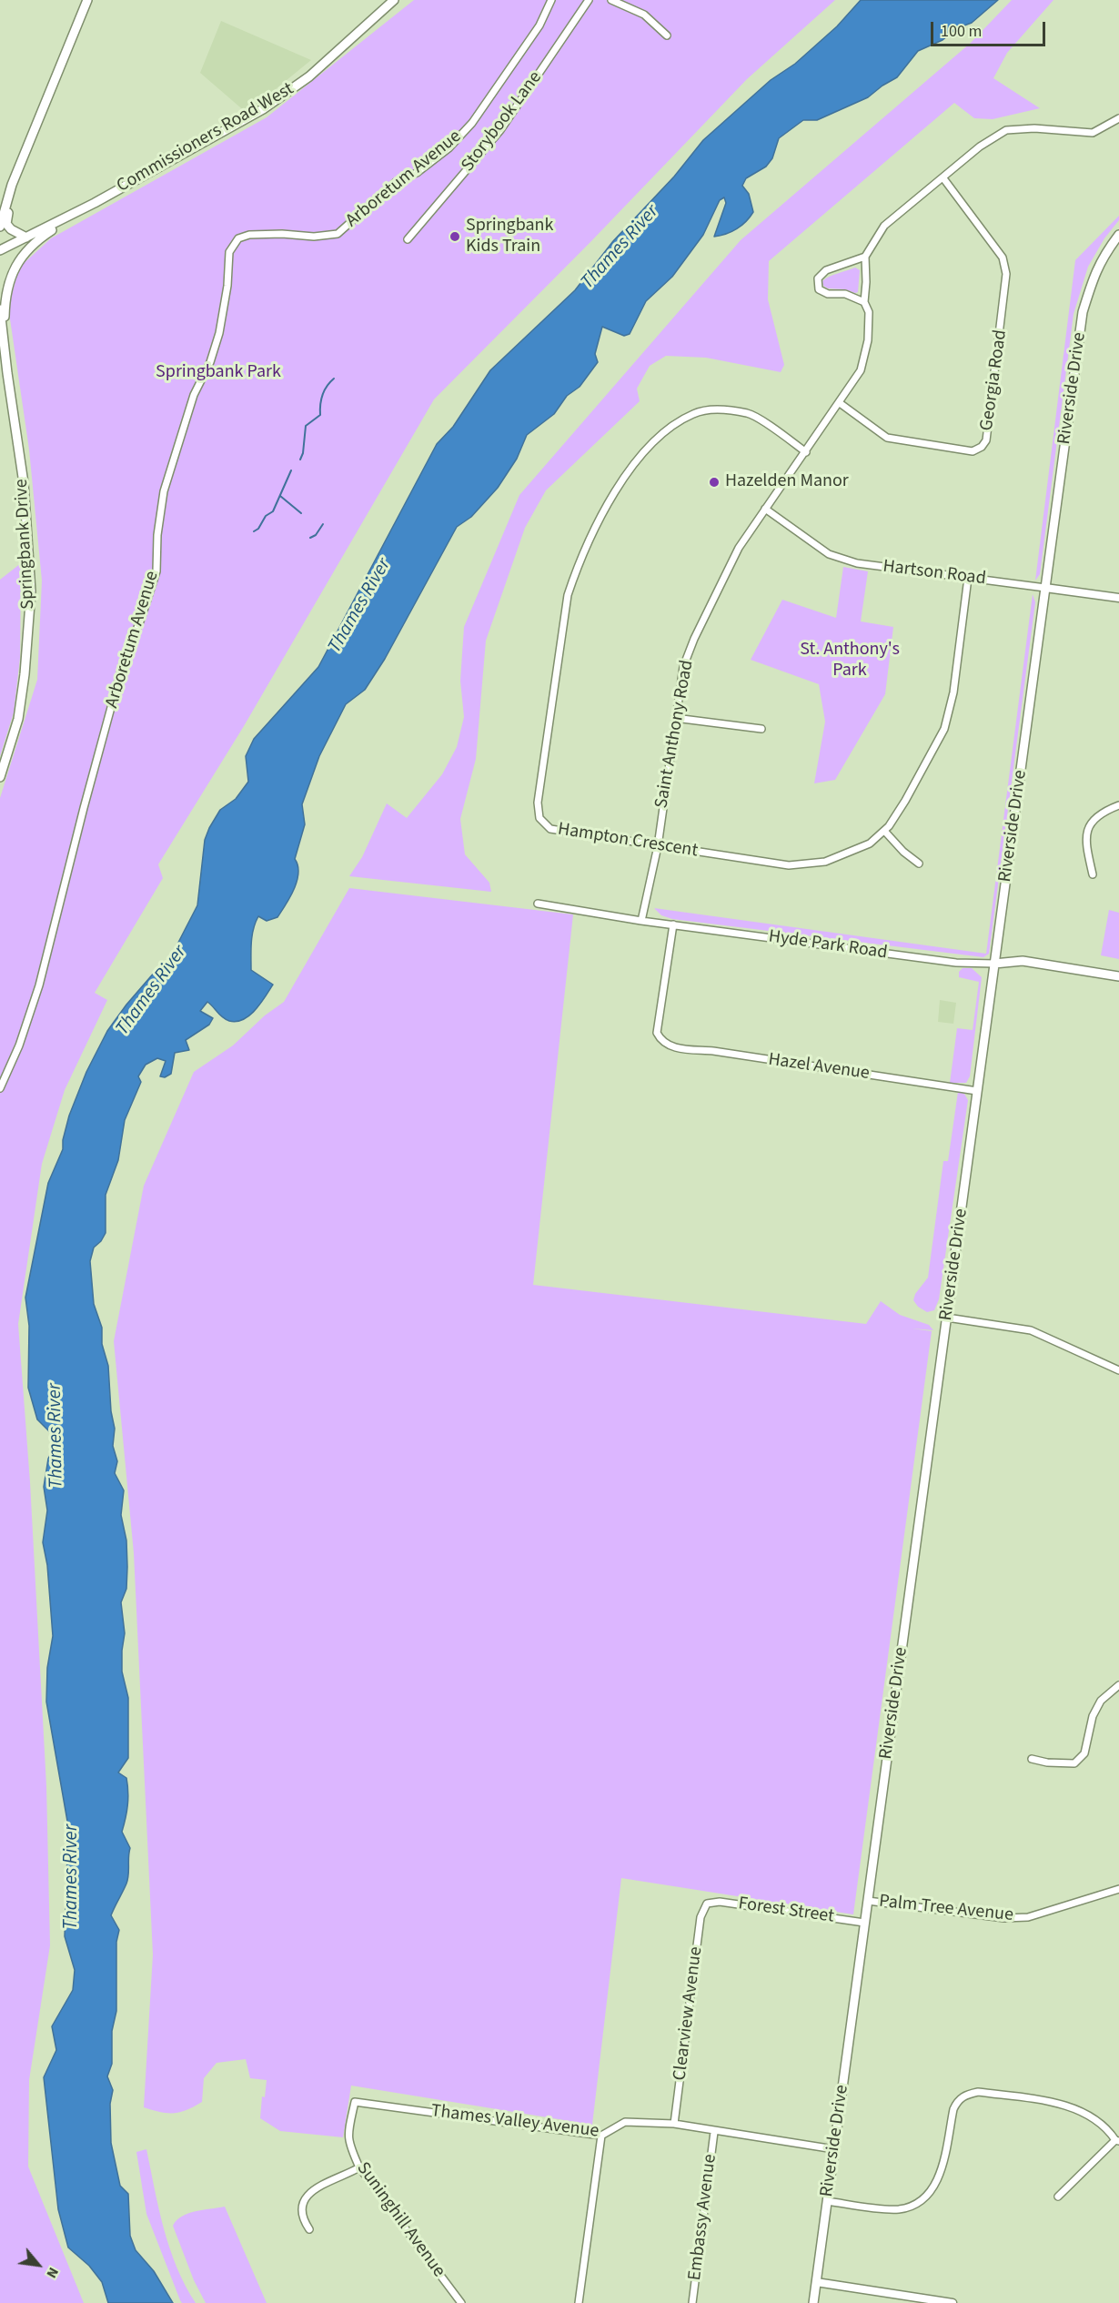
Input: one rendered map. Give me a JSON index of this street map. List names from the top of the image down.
{
  "streets": {
    "main road": [
      "Commissioners Road West",
      "Riverside Drive",
      "Springbank Drive",
      "Hyde Park Road"
    ],
    "street": [
      "Storybook Lane",
      "Arboretum Avenue",
      "Georgia Road",
      "Hartson Road",
      "Saint Anthony Road",
      "Hampton Crescent",
      "Hazel Avenue",
      "Palm Tree Avenue",
      "Forest Street",
      "Clearview Avenue",
      "Thames Valley Avenue",
      "Embassy Avenue",
      "Suninghill Avenue"
    ]
  },
  "crossings": [
    ["Georgia Road", "Saint Anthony Road"],
    ["Riverside Drive", "Hartson Road"],
    ["Riverside Drive", "Hyde Park Road"],
    ["Riverside Drive", "Hazel Avenue"],
    ["Riverside Drive", "Palm Tree Avenue"],
    ["Riverside Drive", "Forest Street"],
    ["Riverside Drive", "Thames Valley Avenue"],
    ["Hartson Road", "Saint Anthony Road"],
    ["Hartson Road", "Hampton Crescent"],
    ["Saint Anthony Road", "Hampton Crescent"],
    ["Saint Anthony Road", "Hyde Park Road"],
    ["Hyde Park Road", "Hazel Avenue"],
    ["Forest Street", "Clearview Avenue"],
    ["Clearview Avenue", "Thames Valley Avenue"],
    ["Thames Valley Avenue", "Embassy Avenue"],
    ["Thames Valley Avenue", "Suninghill Avenue"]
  ],
  "water": ["Thames River"],
  "parks": ["Springbank Park", "St. Anthony's Park"],
  "places": ["Springbank Kids Train", "Hazelden Manor"],
  "scale_bar": "100 m",
  "north": "bottom right"
}
